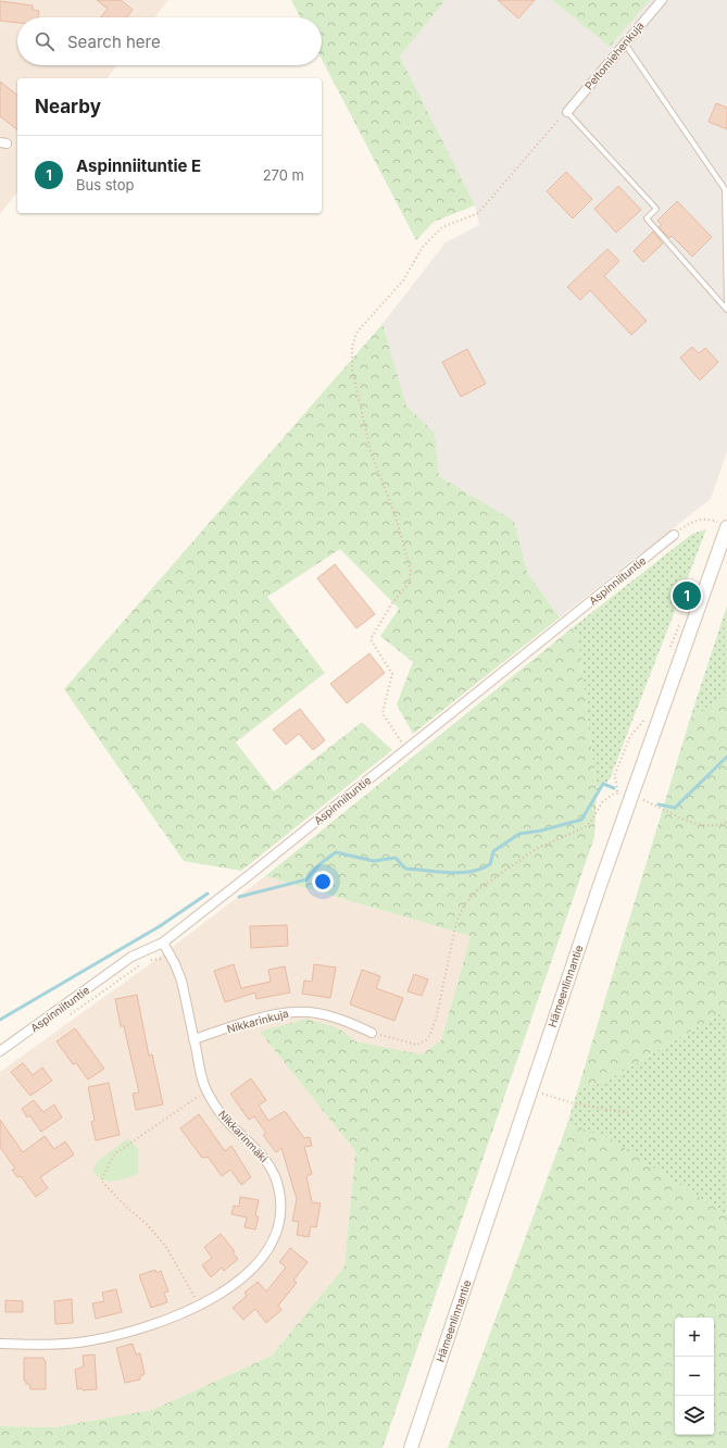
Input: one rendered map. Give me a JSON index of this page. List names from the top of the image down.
{
  "streets": {
    "main road": ["Hämeenlinnantie"],
    "street": [
      "Peltomiehenkuja",
      "Aspinniituntie",
      "Nikkarinkuja",
      "Nikkarinmäki"
    ]
  },
  "crossings": [
    ["Aspinniituntie", "Nikkarinmäki"],
    ["Nikkarinkuja", "Nikkarinmäki"]
  ],
  "page": {
    "search": "Search here",
    "heading": "Nearby",
    "list": [
      {
        "mark": "1",
        "name": "Aspinniituntie E",
        "note": "Bus stop",
        "value": "270 m"
      }
    ],
    "pins": "1",
    "map_buttons": ["+", "−"]
  }
}
